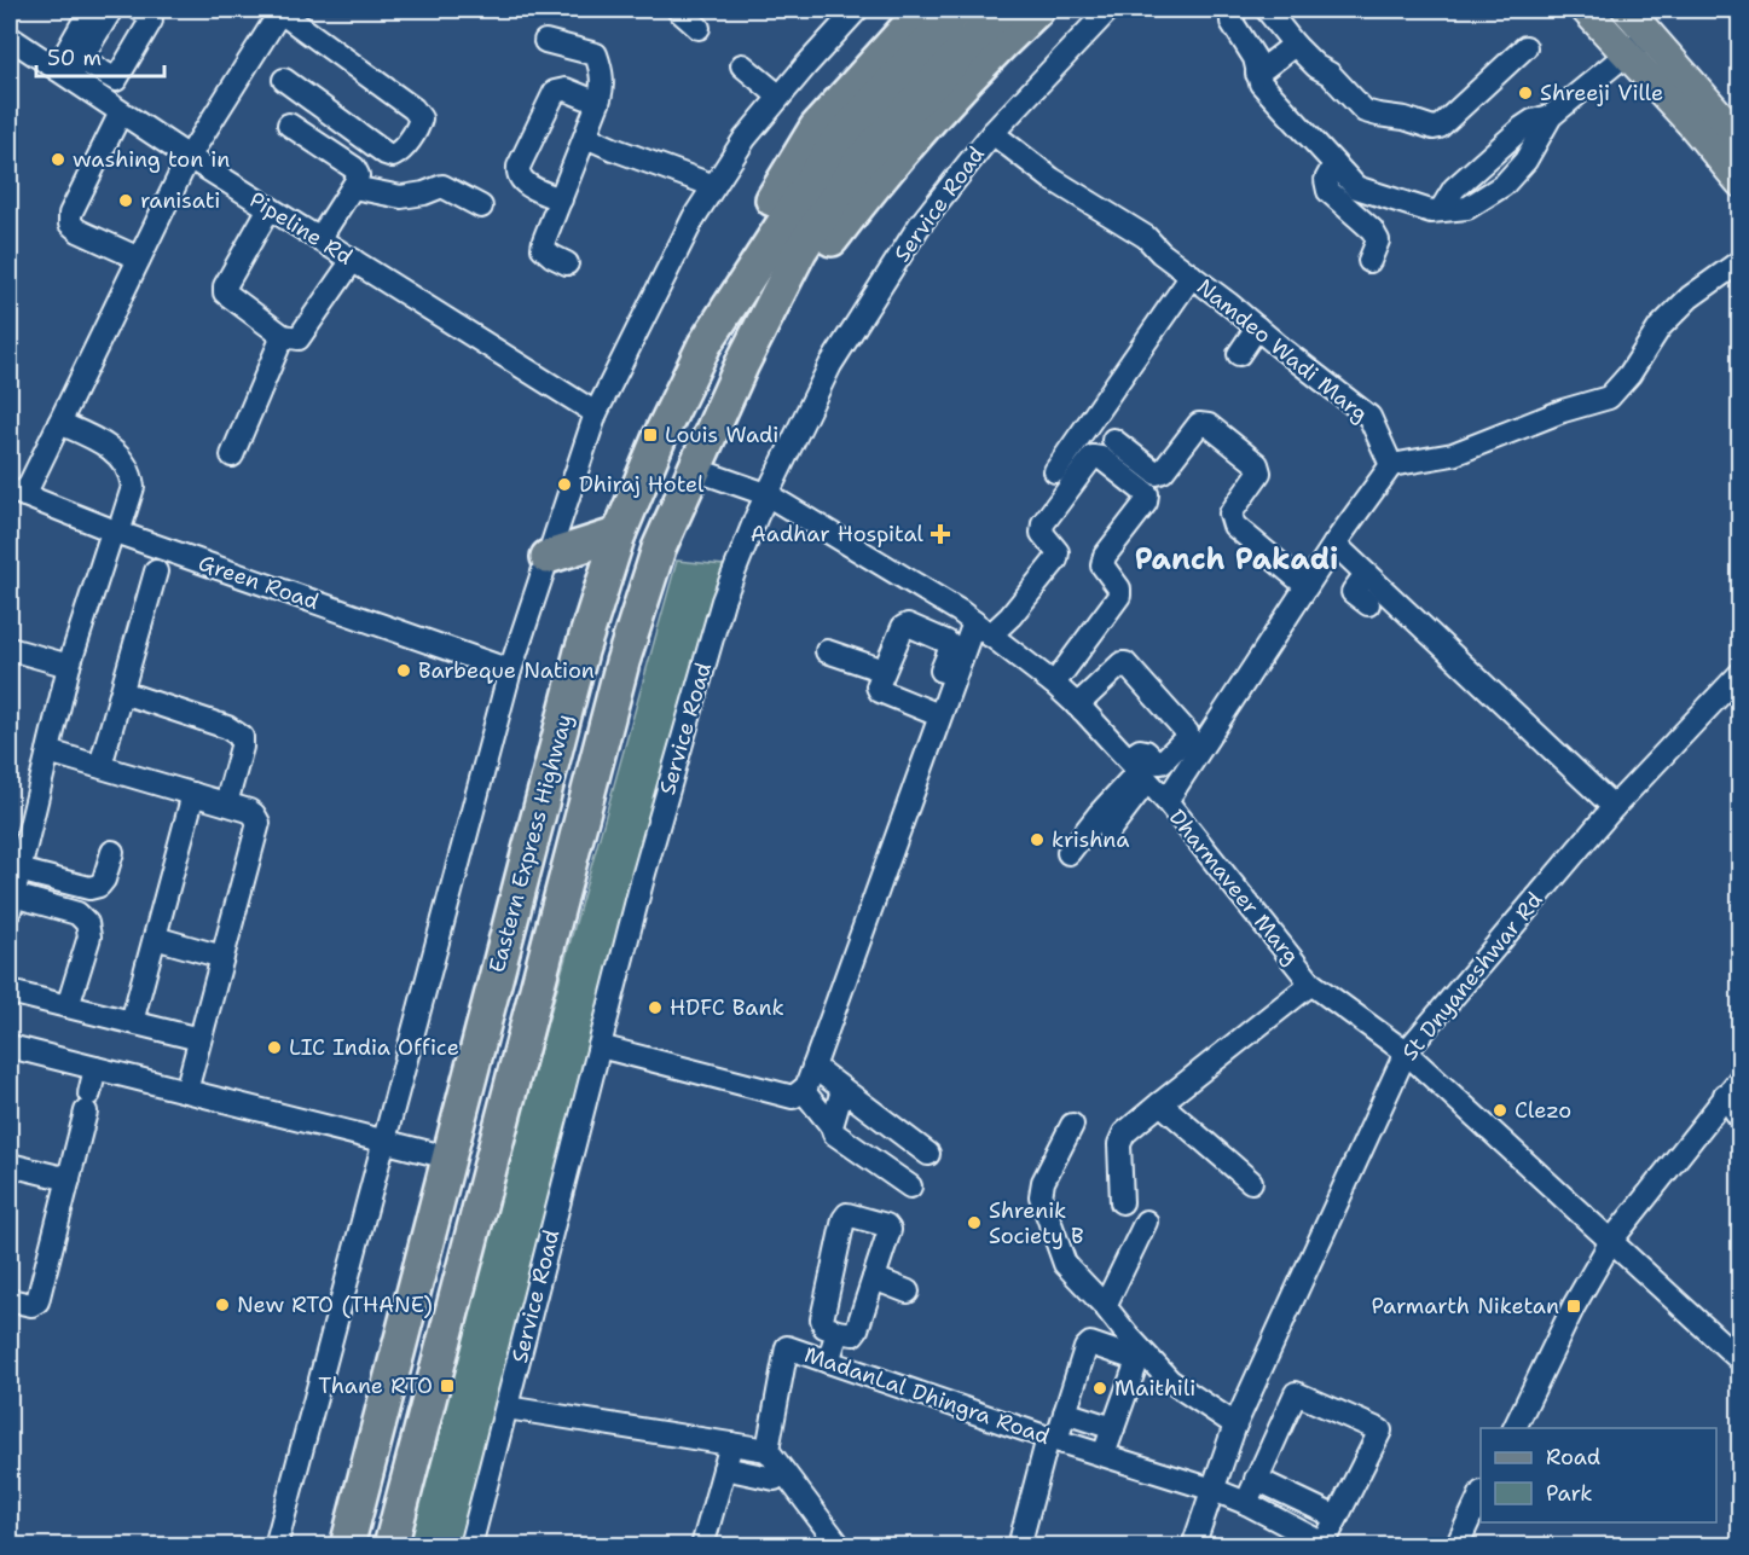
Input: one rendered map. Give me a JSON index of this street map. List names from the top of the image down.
{
  "streets": {
    "highway": ["Eastern Express Highway"],
    "street": [
      "Service Road",
      "Pipeline Rd",
      "Namdeo Wadi Marg",
      "Green Road",
      "Dharmaveer Marg",
      "St Dnyaneshwar Rd",
      "MadanLal Dhingra Road"
    ]
  },
  "crossings": [
    ["Service Road", "Namdeo Wadi Marg"],
    ["Service Road", "Dharmaveer Marg"],
    ["Eastern Express Highway", "Dharmaveer Marg"],
    ["Dharmaveer Marg", "St Dnyaneshwar Rd"],
    ["St Dnyaneshwar Rd", "MadanLal Dhingra Road"]
  ],
  "districts": ["Panch Pakadi"],
  "places": {
    "other": [
      "Shreeji Ville",
      "washing ton in",
      "ranisati",
      "Dhiraj Hotel",
      "Barbeque Nation",
      "krishna",
      "HDFC Bank",
      "LIC India Office",
      "Clezo",
      "Shrenik Society B",
      "New RTO (THANE)",
      "Maithili"
    ],
    "transit": ["Louis Wadi", "Parmarth Niketan", "Thane RTO"],
    "health": ["Aadhar Hospital"]
  },
  "legend": ["Road", "Park"],
  "scale_bar": "50 m"
}
